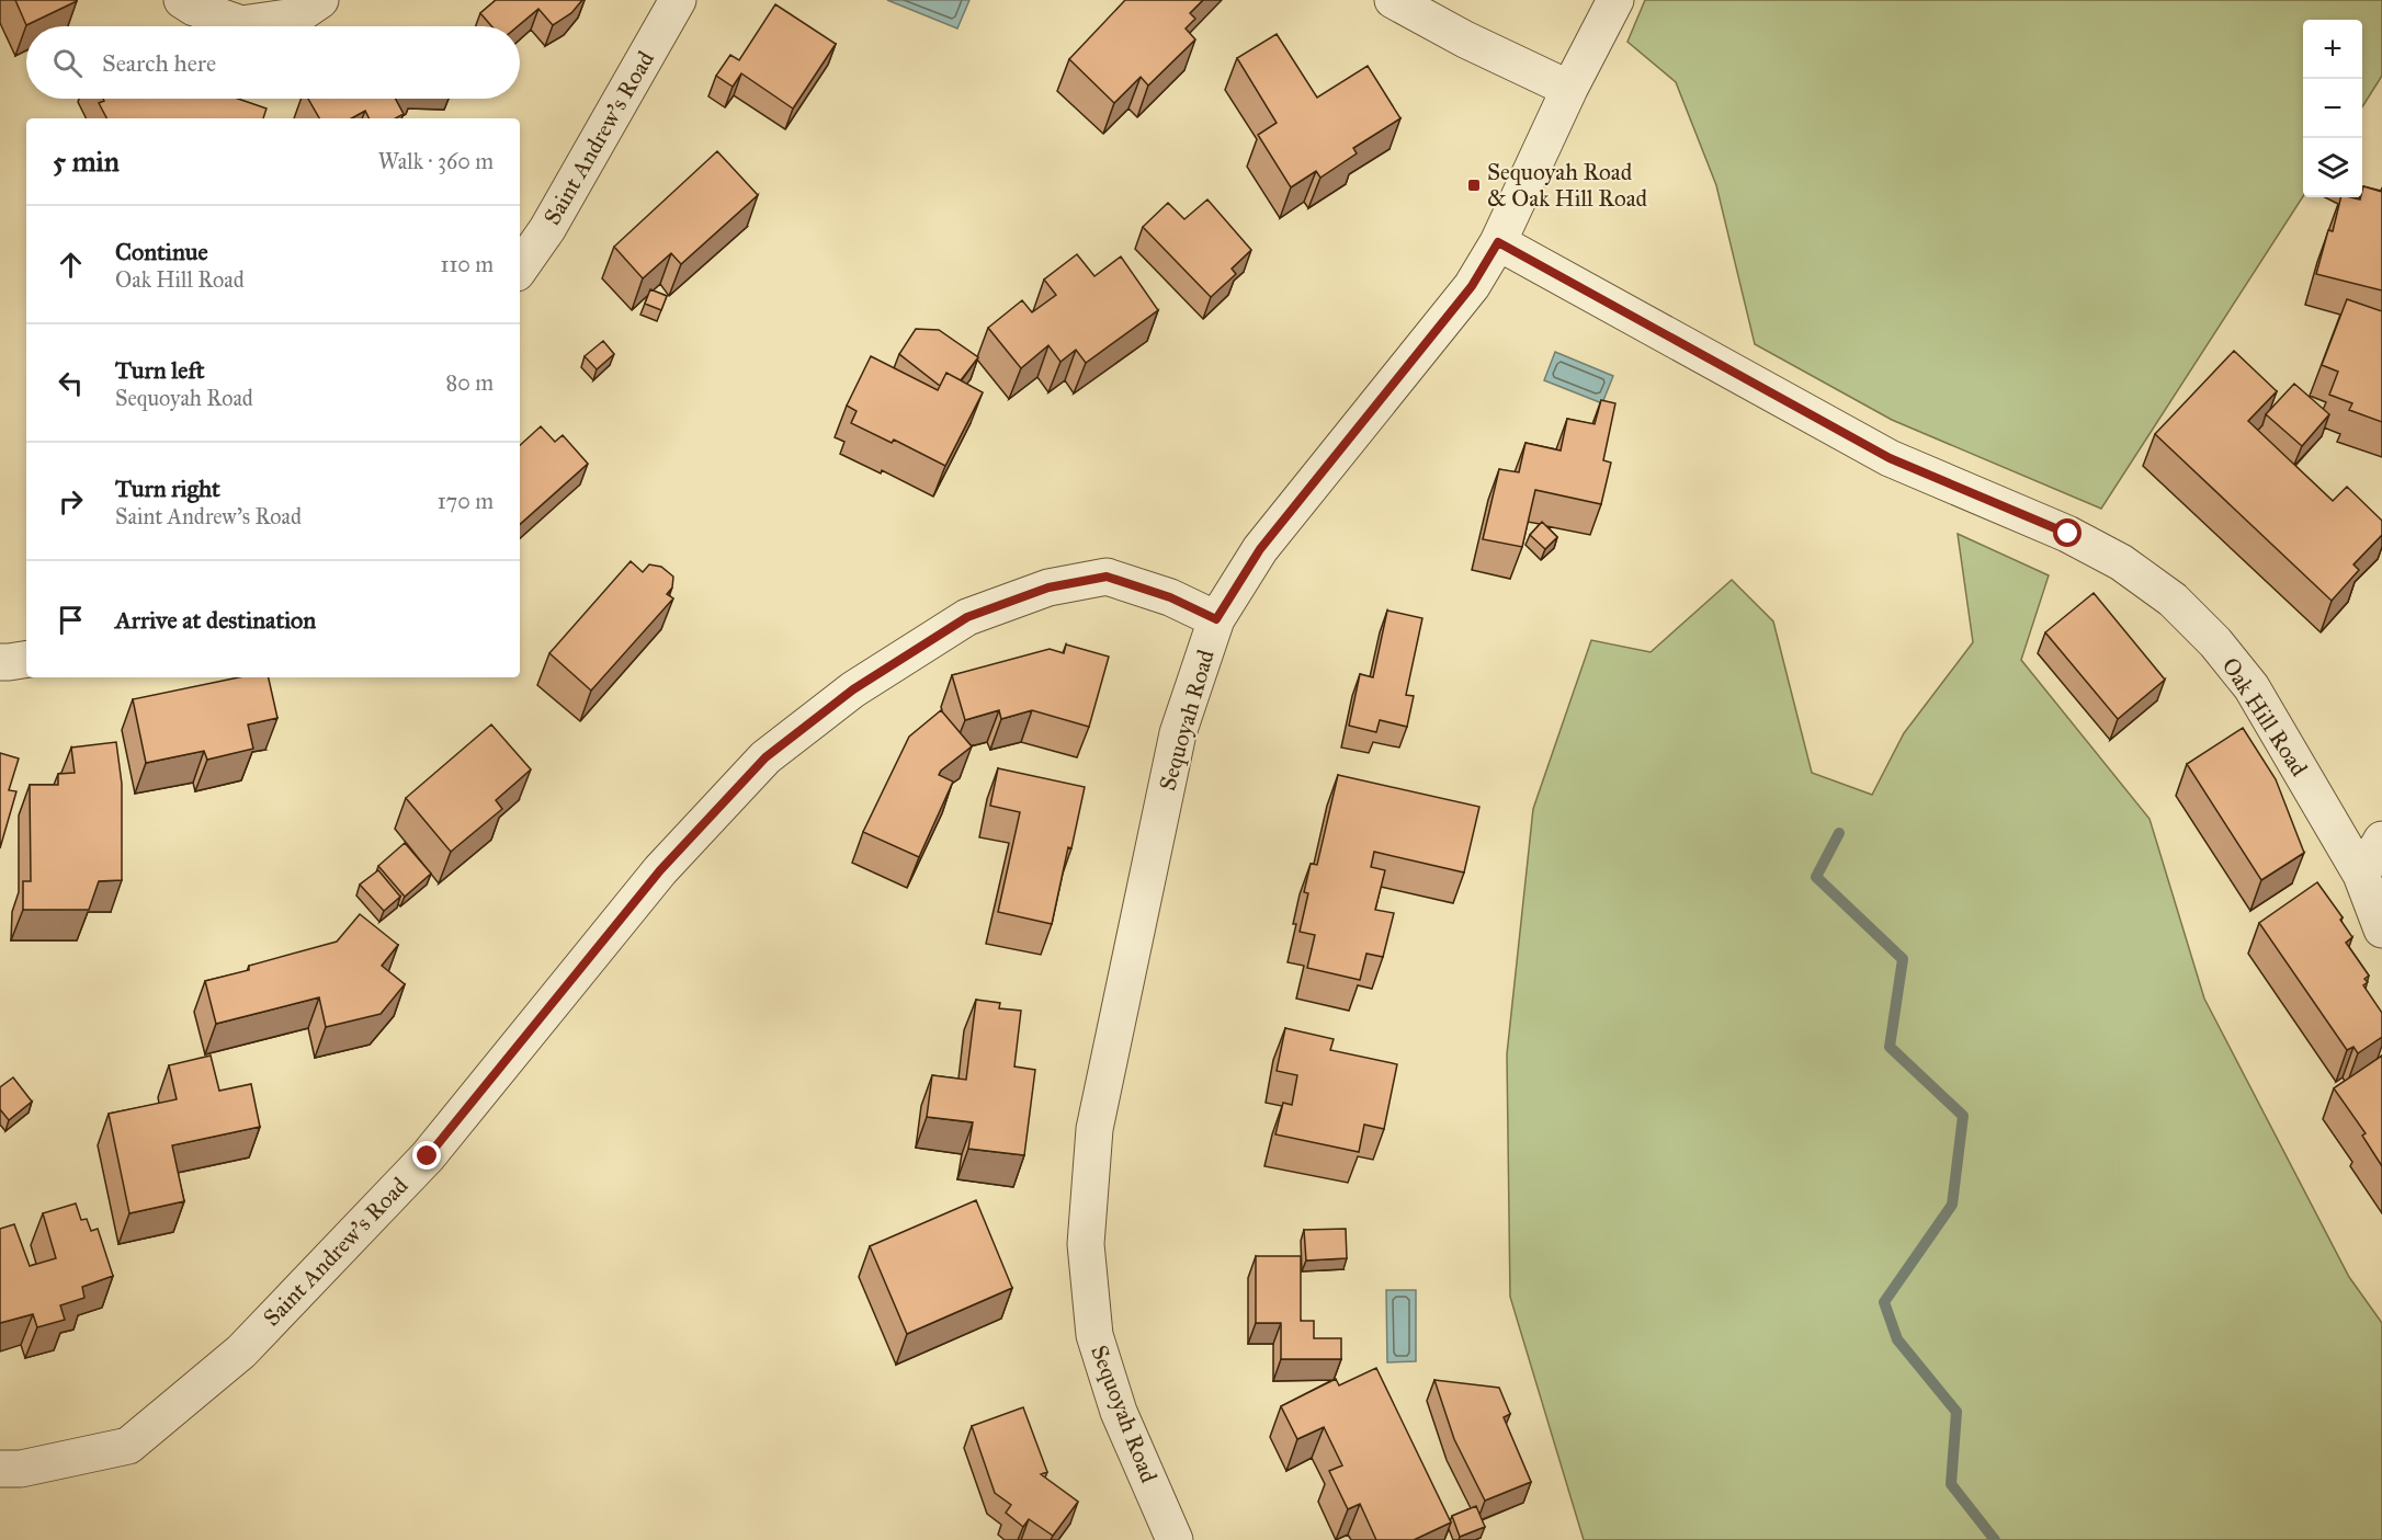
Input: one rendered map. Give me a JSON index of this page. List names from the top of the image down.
{
  "streets": {
    "street": ["Saint Andrew's Road", "Oak Hill Road", "Sequoyah Road"]
  },
  "crossings": [
    ["Saint Andrew's Road", "Sequoyah Road"],
    ["Oak Hill Road", "Sequoyah Road"]
  ],
  "places": {
    "transit": ["Sequoyah Road & Oak Hill Road"]
  },
  "page": {
    "map_buttons": ["+", "−"],
    "search": "Search here",
    "heading": ["5 min", "Walk · 360 m"],
    "list": [
      ["Continue", "Oak Hill Road", "110 m"],
      ["Turn left", "Sequoyah Road", "80 m"],
      ["Turn right", "Saint Andrew's Road", "170 m"],
      "Arrive at destination"
    ]
  }
}
